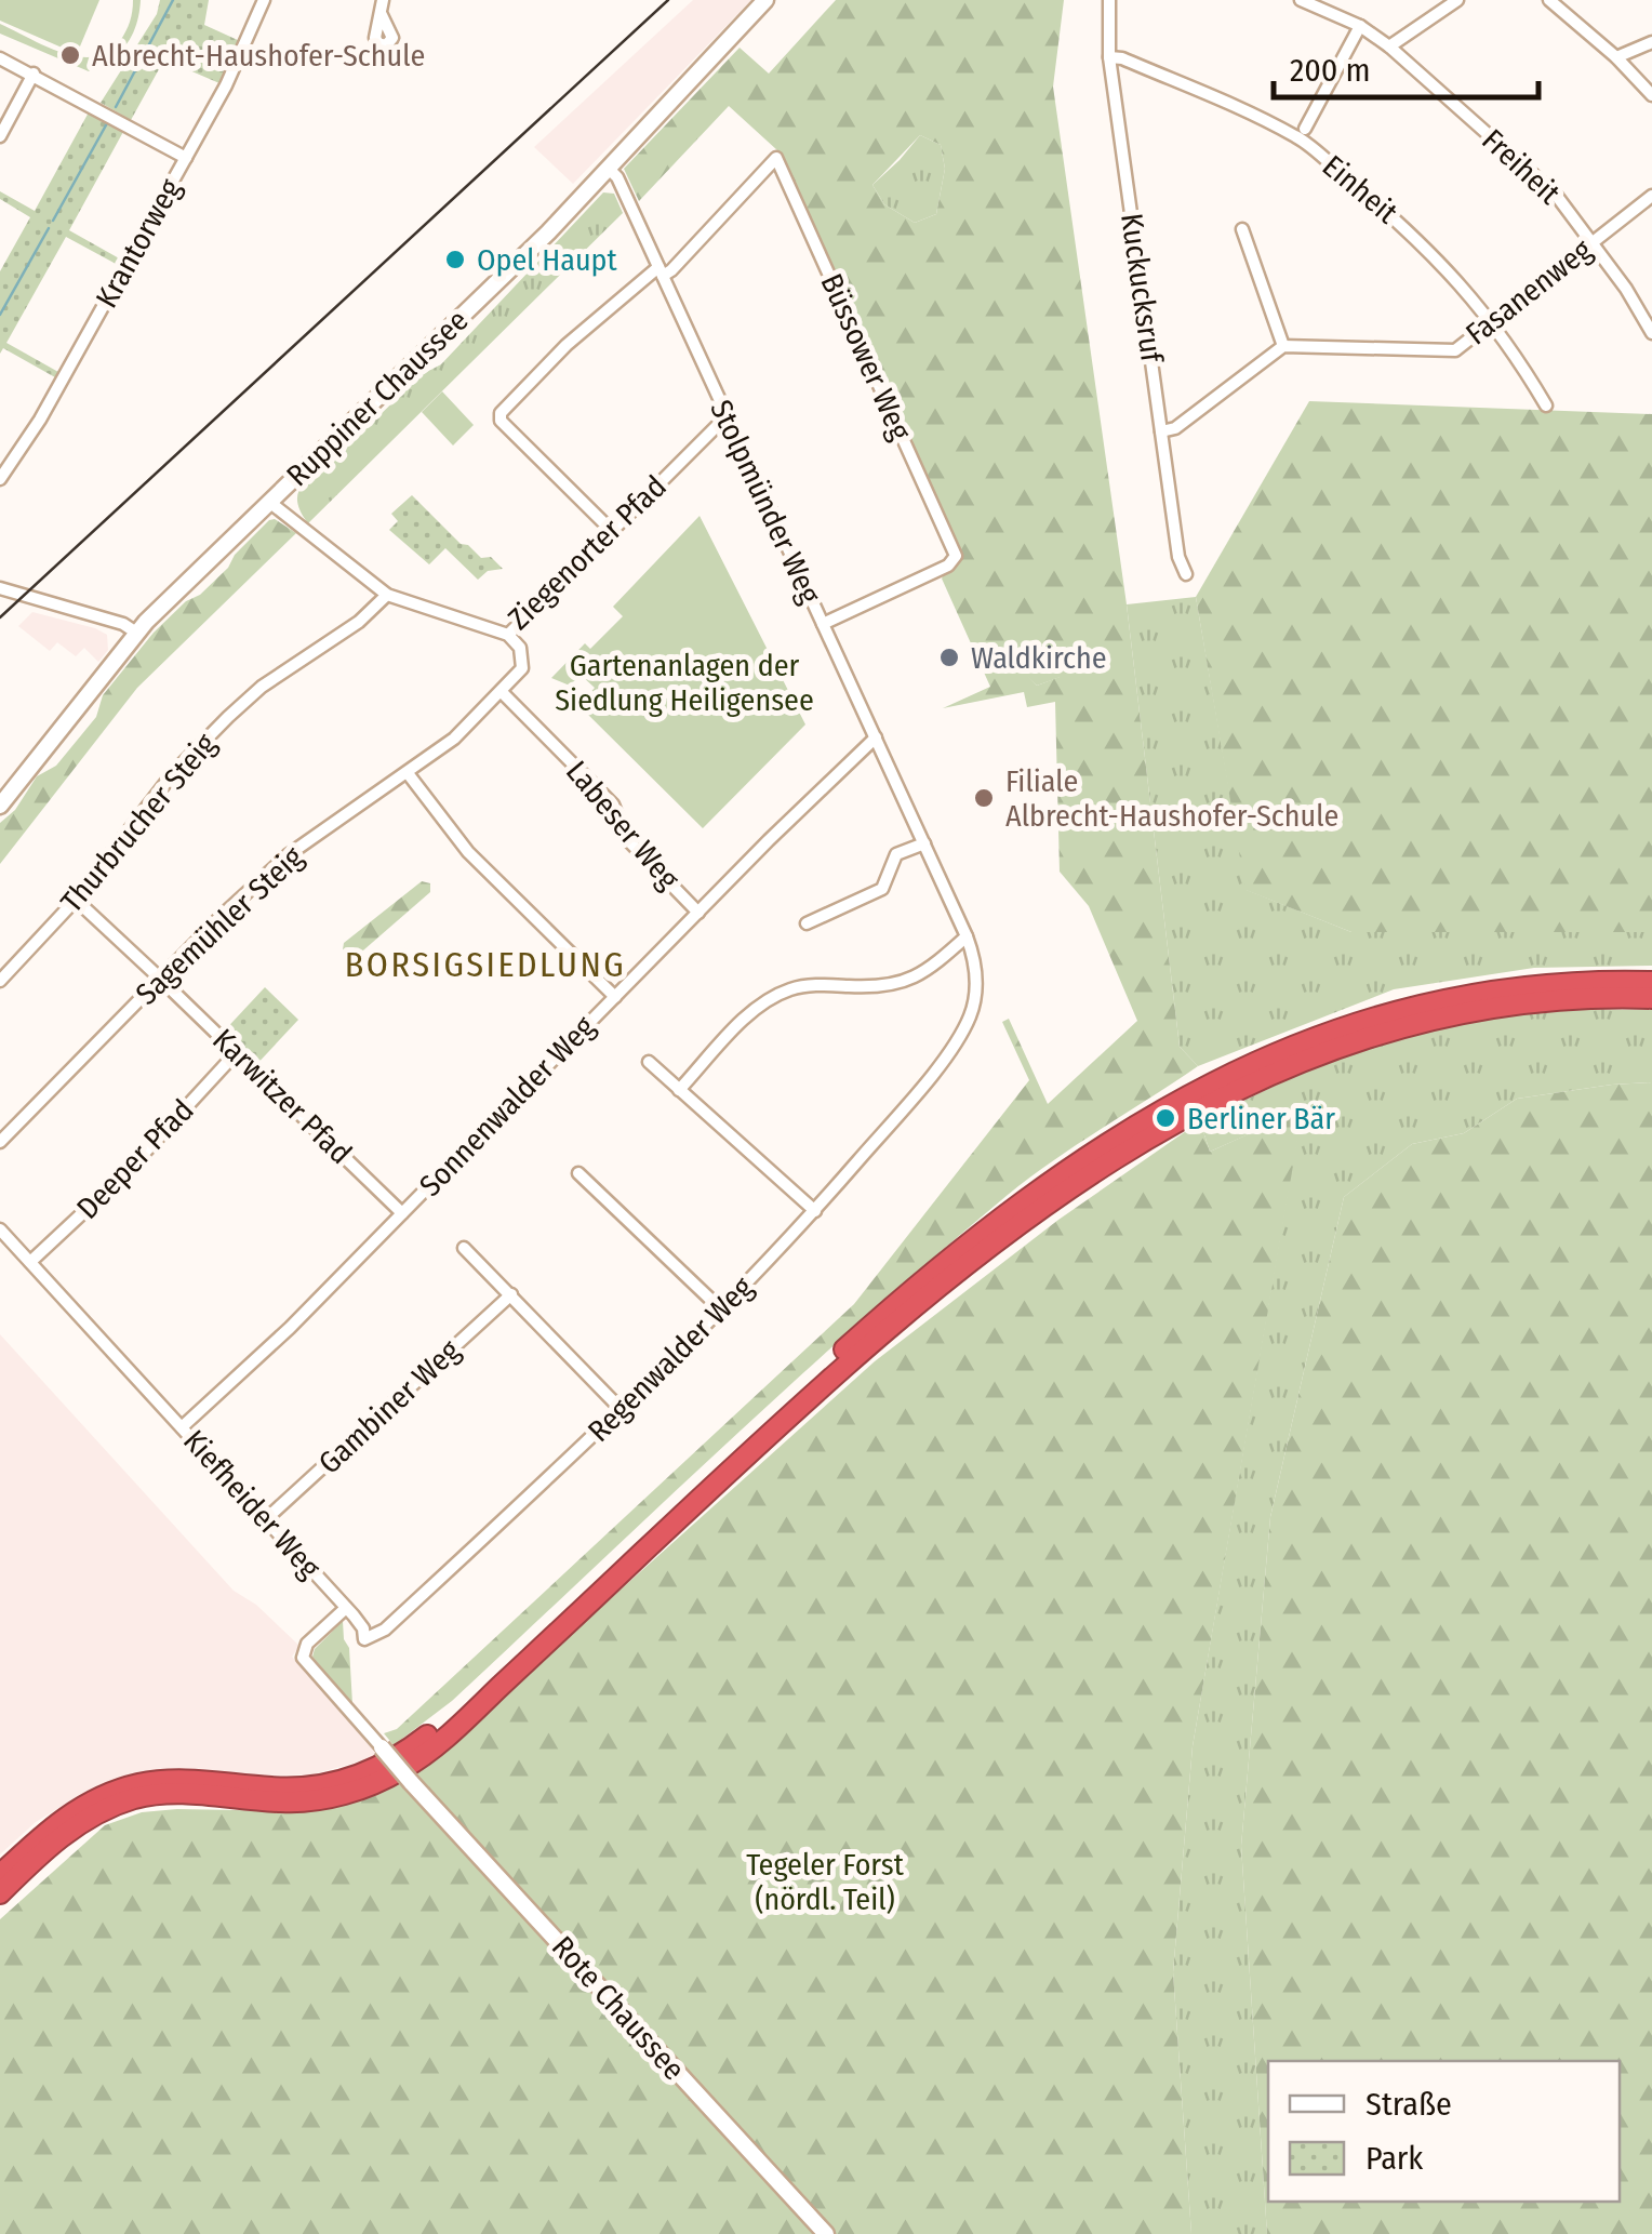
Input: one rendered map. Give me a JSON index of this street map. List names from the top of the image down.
{
  "streets": {
    "main road": ["Ruppiner Chaussee", "Rote Chaussee"],
    "street": [
      "Freiheit",
      "Einheit",
      "Krantorweg",
      "Kuckucksruf",
      "Fasanenweg",
      "Büssower Weg",
      "Stolpmünder Weg",
      "Ziegenorter Pfad",
      "Thurbrucher Steig",
      "Labeser Weg",
      "Sagemühler Steig",
      "Karwitzer Pfad",
      "Sonnenwalder Weg",
      "Deeper Pfad",
      "Regenwalder Weg",
      "Gambiner Weg",
      "Kiefheider Weg"
    ]
  },
  "crossings": [
    ["Freiheit", "Fasanenweg"],
    ["Einheit", "Kuckucksruf"],
    ["Einheit", "Fasanenweg"],
    ["Büssower Weg", "Stolpmünder Weg"],
    ["Ruppiner Chaussee", "Stolpmünder Weg"],
    ["Ruppiner Chaussee", "Ziegenorter Pfad"],
    ["Stolpmünder Weg", "Ziegenorter Pfad"],
    ["Stolpmünder Weg", "Sonnenwalder Weg"],
    ["Stolpmünder Weg", "Regenwalder Weg"],
    ["Ziegenorter Pfad", "Thurbrucher Steig"],
    ["Ziegenorter Pfad", "Sagemühler Steig"],
    ["Thurbrucher Steig", "Karwitzer Pfad"],
    ["Labeser Weg", "Sagemühler Steig"],
    ["Labeser Weg", "Sonnenwalder Weg"],
    ["Sagemühler Steig", "Karwitzer Pfad"],
    ["Karwitzer Pfad", "Sonnenwalder Weg"],
    ["Karwitzer Pfad", "Deeper Pfad"],
    ["Sonnenwalder Weg", "Kiefheider Weg"],
    ["Deeper Pfad", "Kiefheider Weg"],
    ["Regenwalder Weg", "Kiefheider Weg"],
    ["Gambiner Weg", "Kiefheider Weg"]
  ],
  "districts": ["BORSIGSIEDLUNG"],
  "parks": ["Gartenanlagen der Siedlung Heiligensee", "Tegeler Forst (nördl. Teil)"],
  "places": [
    "Albrecht-Haushofer-Schule",
    "Opel Haupt",
    "Waldkirche",
    "Filiale Albrecht-Haushofer-Schule",
    "Berliner Bär"
  ],
  "legend": ["Straße", "Park"],
  "scale_bar": "200 m"
}
